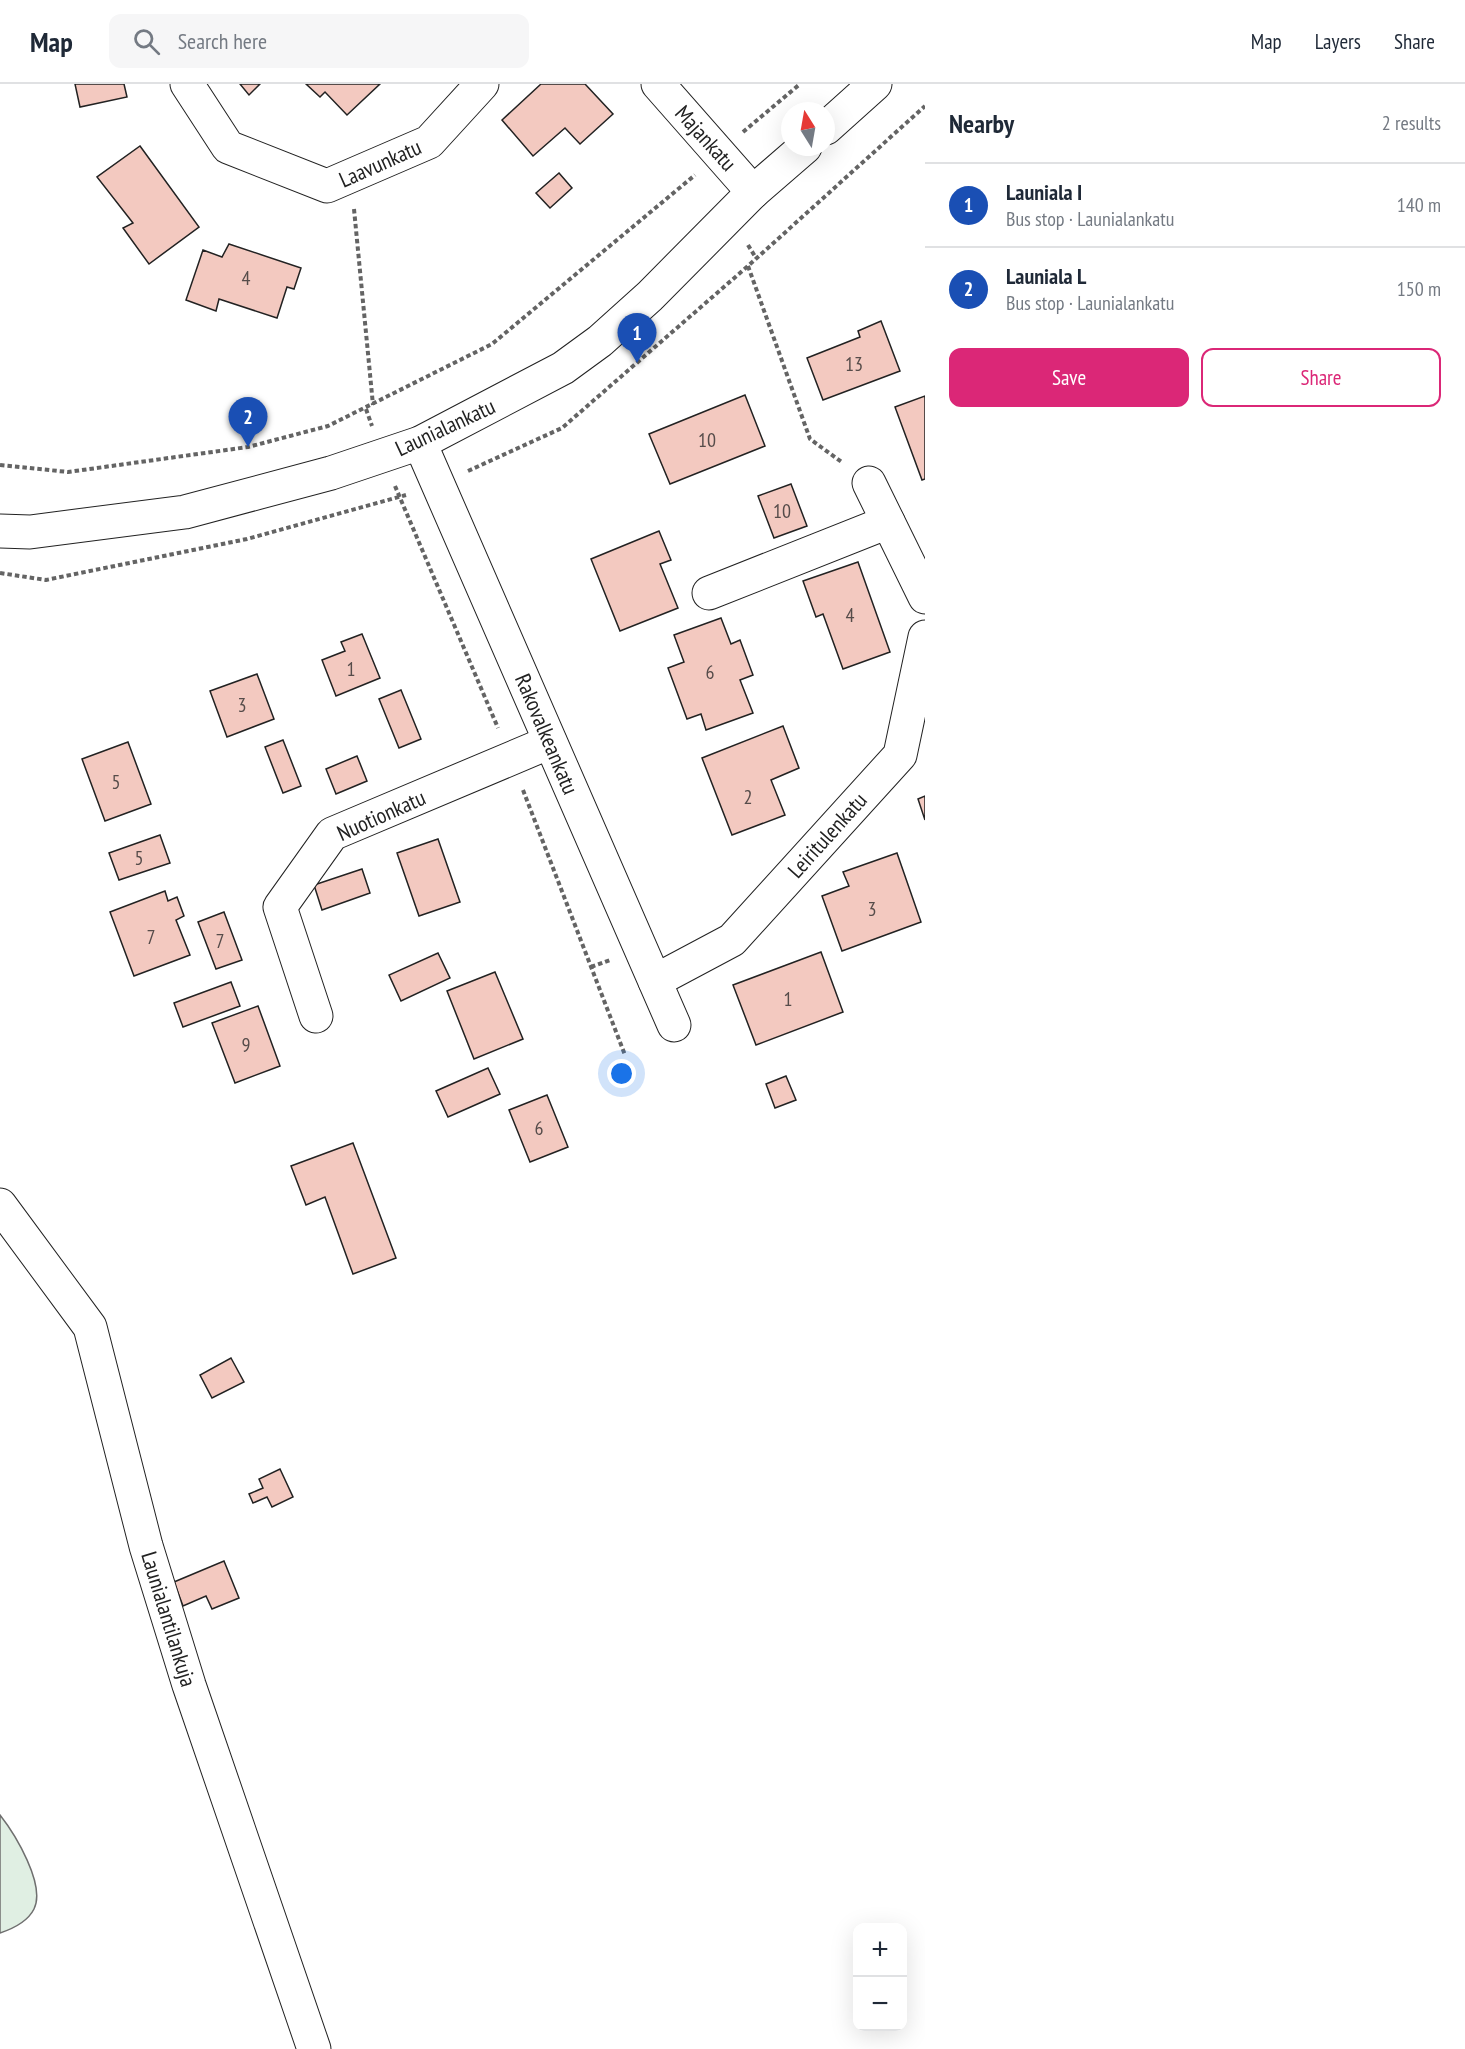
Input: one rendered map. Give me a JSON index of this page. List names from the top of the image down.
{
  "streets": {
    "street": [
      "Majankatu",
      "Laavunkatu",
      "Launialankatu",
      "Rakovalkeankatu",
      "Nuotionkatu",
      "Leiritulenkatu",
      "Launialantilankuja"
    ]
  },
  "crossings": [
    ["Majankatu", "Launialankatu"],
    ["Launialankatu", "Rakovalkeankatu"],
    ["Rakovalkeankatu", "Nuotionkatu"],
    ["Rakovalkeankatu", "Leiritulenkatu"]
  ],
  "house_numbers": [
    "4",
    "13",
    "10",
    "10",
    "4",
    "1",
    "6",
    "3",
    "5",
    "2",
    "5",
    "3",
    "7",
    "7",
    "1",
    "9",
    "6"
  ],
  "north": "top",
  "page": {
    "header": "Map",
    "search": "Search here",
    "nav": ["Map", "Layers", "Share"],
    "heading": ["Nearby", "2 results"],
    "list": [
      {
        "mark": "1",
        "name": "Launiala I",
        "note": "Bus stop · Launialankatu",
        "value": "140 m"
      },
      {
        "mark": "2",
        "name": "Launiala L",
        "note": "Bus stop · Launialankatu",
        "value": "150 m"
      }
    ],
    "pins": ["1", "2"],
    "buttons": ["Save", "Share"],
    "map_buttons": ["+", "−"]
  }
}
